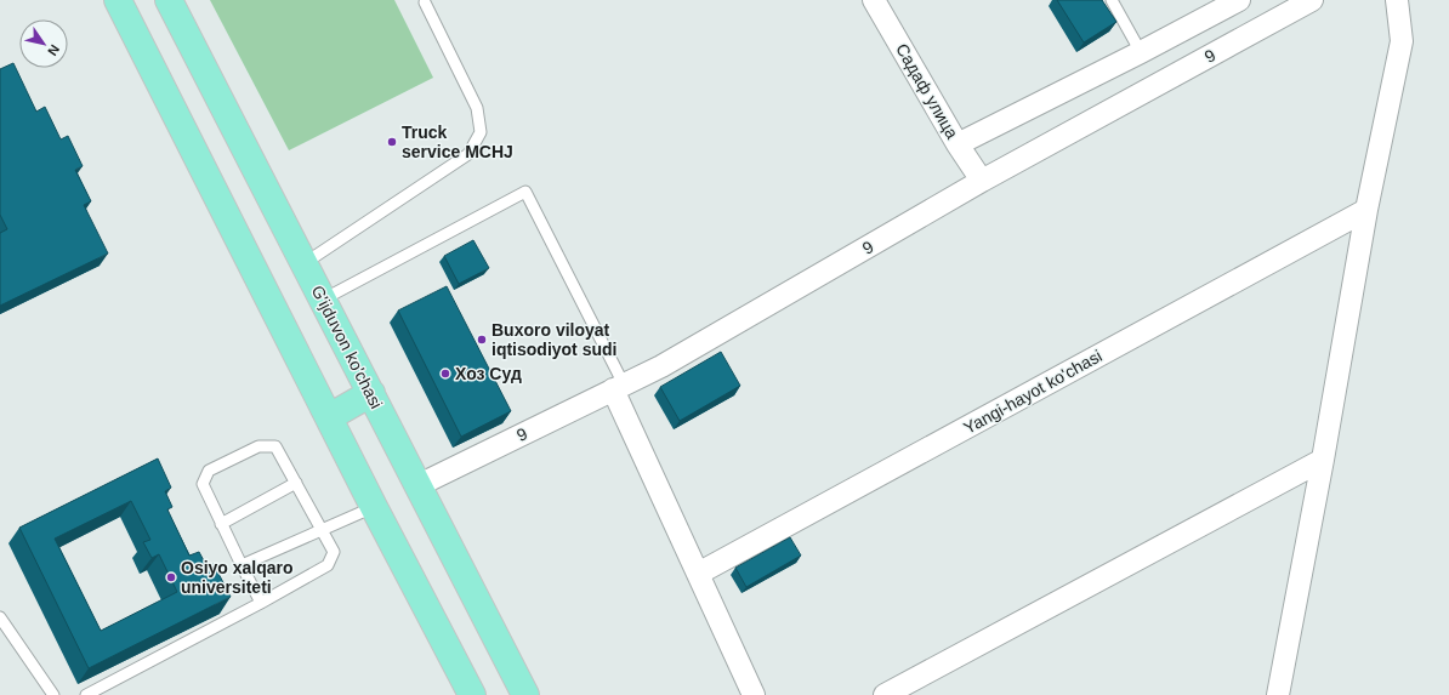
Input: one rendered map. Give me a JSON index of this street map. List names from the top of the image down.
{
  "streets": {
    "main road": ["G'ijduvon ko'chasi"],
    "street": ["9", "Садаф улица", "Yangi-hayot ko'chasi"]
  },
  "crossings": [
    ["9", "Садаф улица"],
    ["9", "G'ijduvon ko'chasi"]
  ],
  "places": [
    "Truck service MCHJ",
    "Buxoro viloyat iqtisodiyot sudi",
    "Хоз Суд",
    "Osiyo xalqaro universiteti"
  ],
  "north": "bottom right"
}
